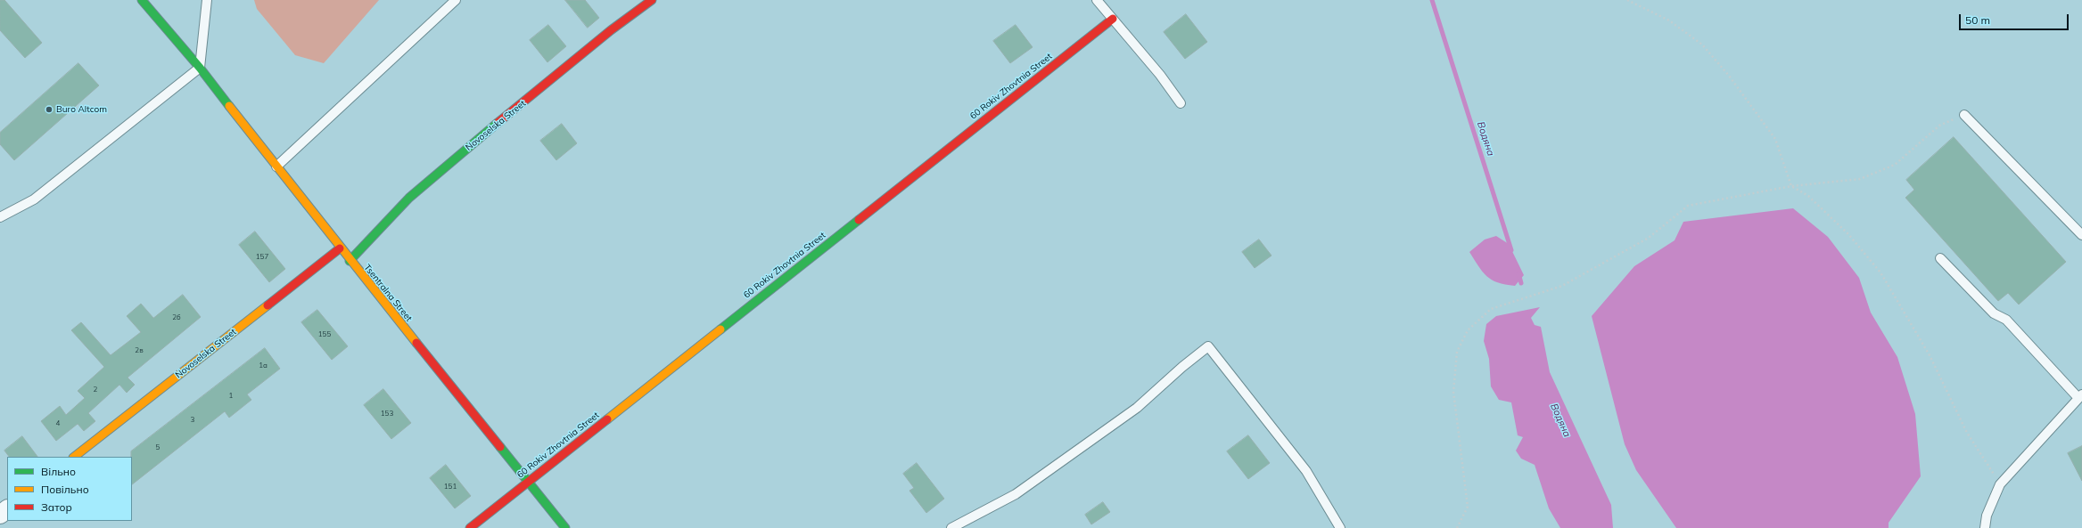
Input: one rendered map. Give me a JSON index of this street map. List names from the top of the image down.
{
  "streets": {
    "street": ["60 Rokiv Zhovtnia Street", "Novoselska Street", "Tsentralna Street"]
  },
  "crossings": [
    ["60 Rokiv Zhovtnia Street", "Tsentralna Street"],
    ["Novoselska Street", "Tsentralna Street"]
  ],
  "water": ["Водяна"],
  "places": ["Buro Altcom"],
  "house_numbers": [
    "157",
    "2б",
    "155",
    "2в",
    "1а",
    "2",
    "1",
    "153",
    "3",
    "4",
    "5",
    "151"
  ],
  "legend": ["Вільно", "Повільно", "Затор"],
  "scale_bar": "50 m"
}
